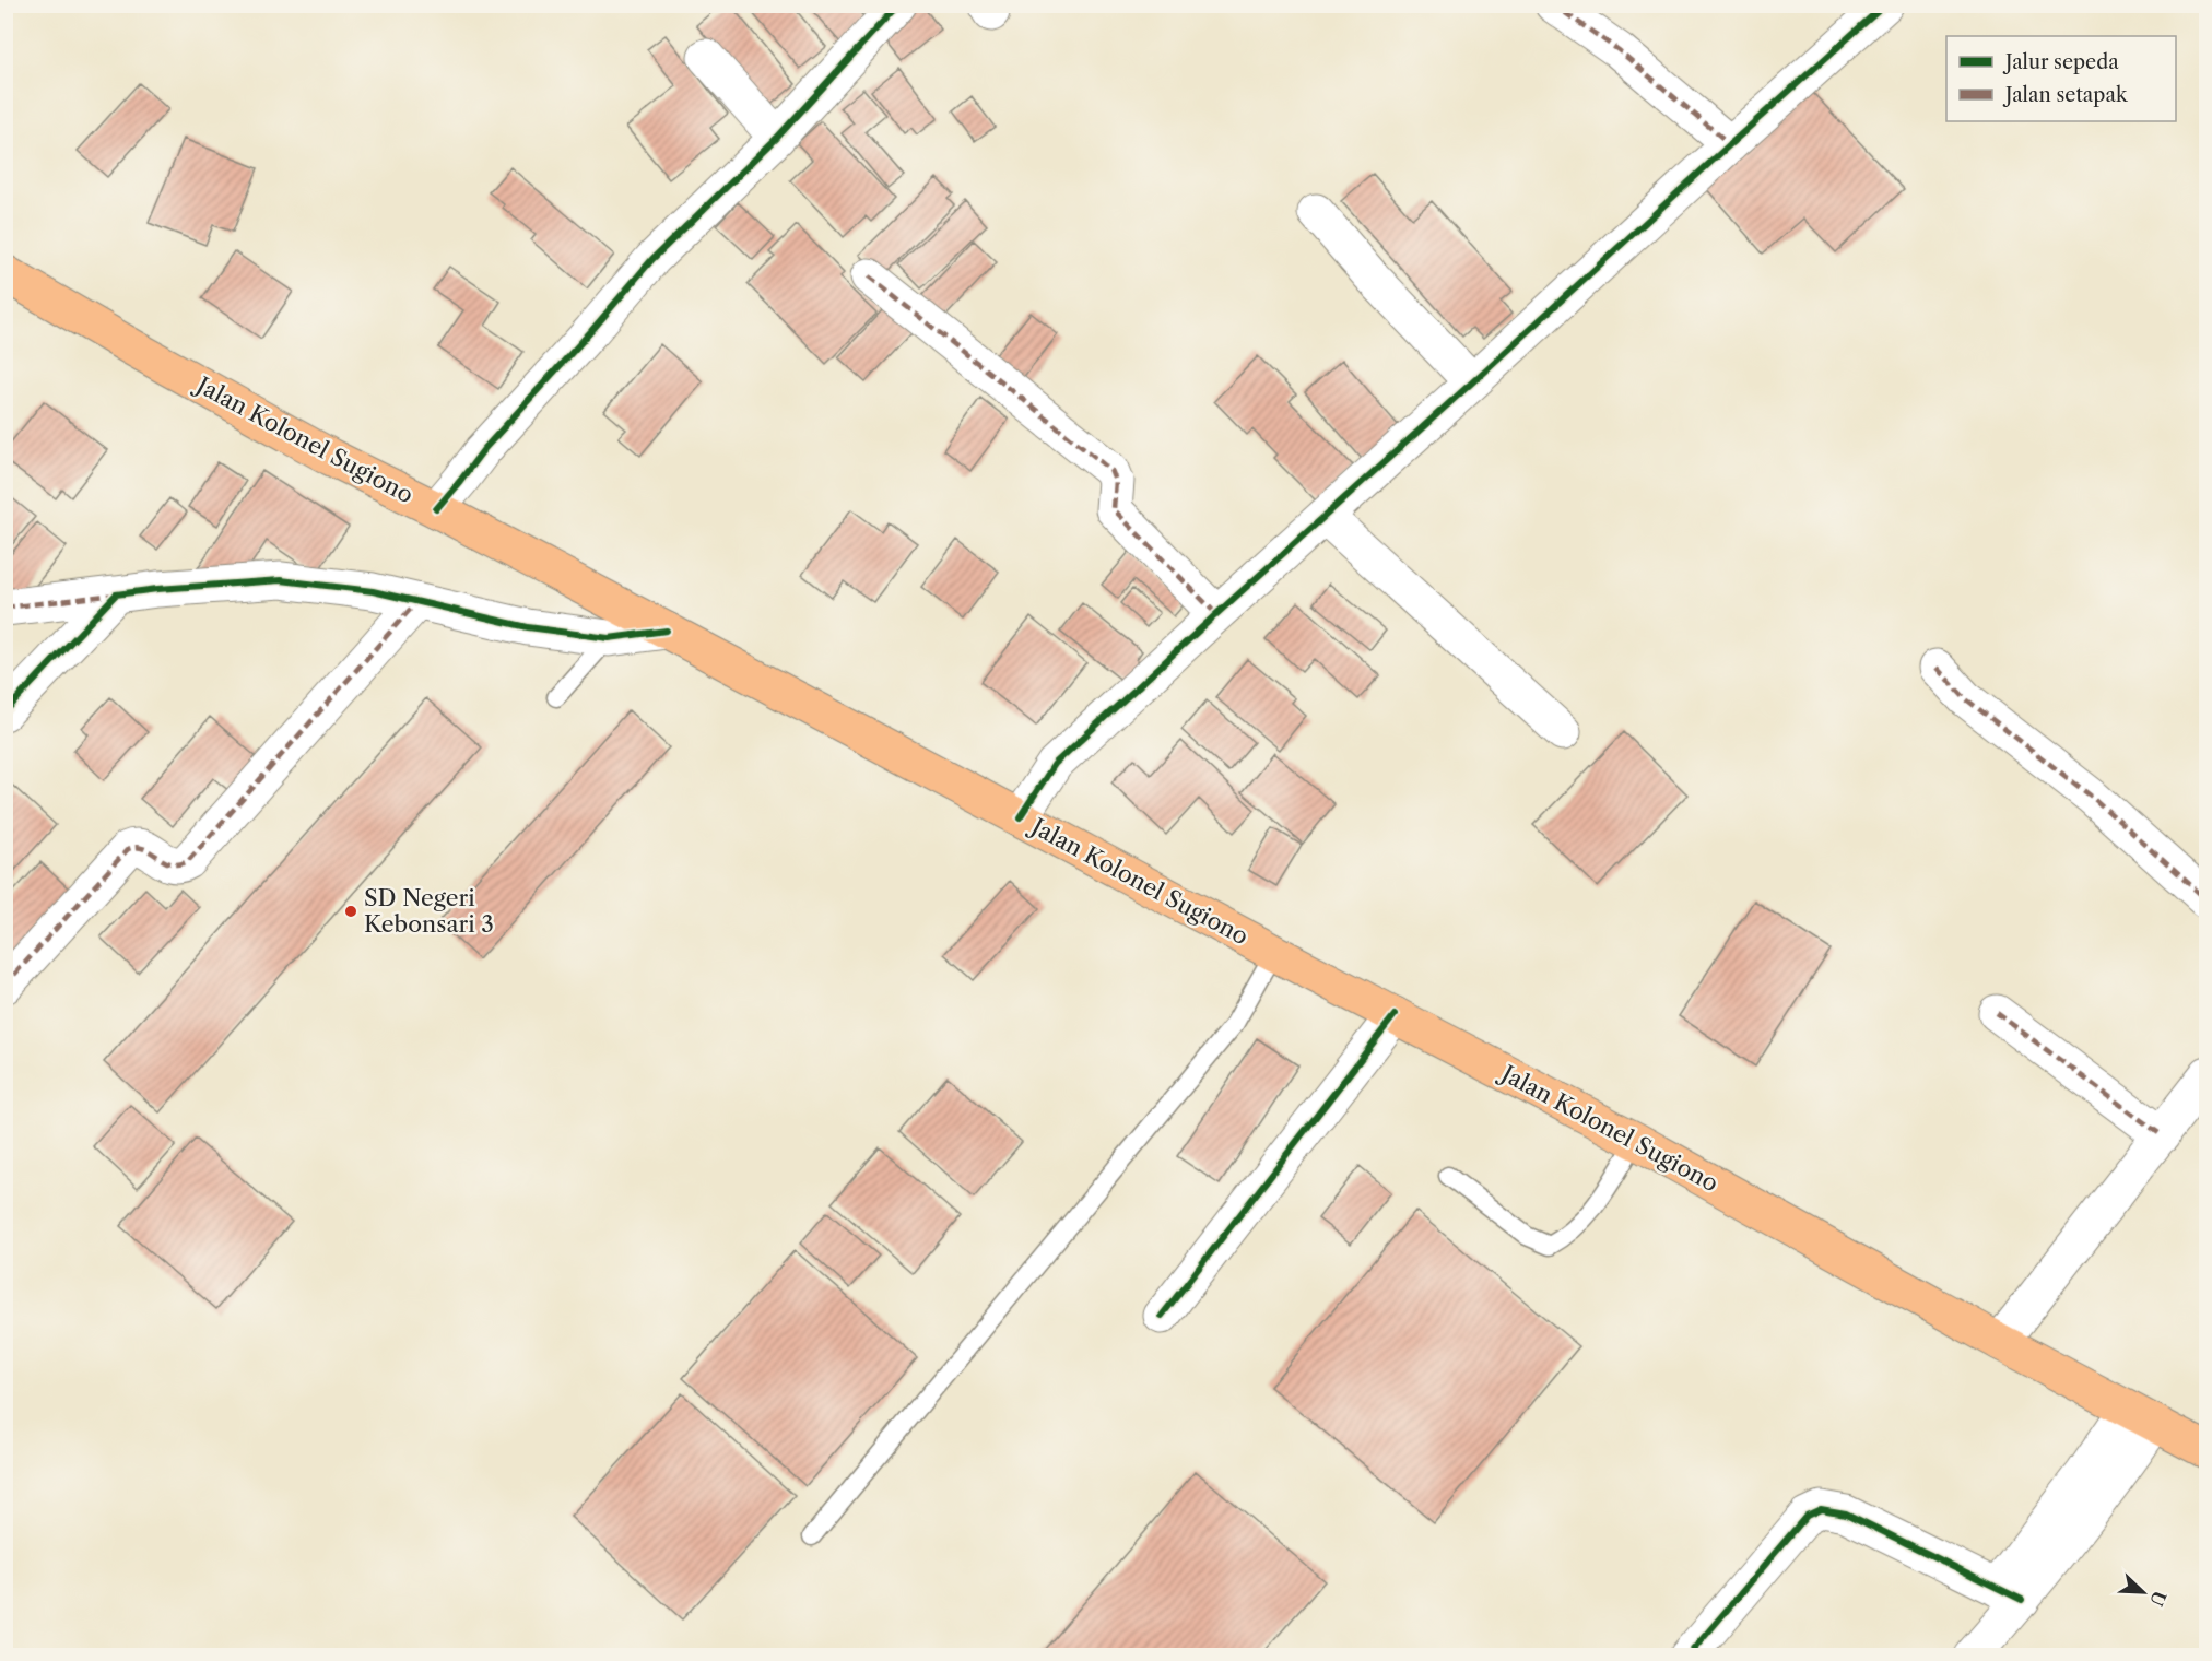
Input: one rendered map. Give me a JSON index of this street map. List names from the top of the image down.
{
  "streets": {
    "main road": ["Jalan Kolonel Sugiono"]
  },
  "places": ["SD Negeri Kebonsari 3"],
  "legend": ["Jalur sepeda", "Jalan setapak"],
  "north": "bottom right"
}
